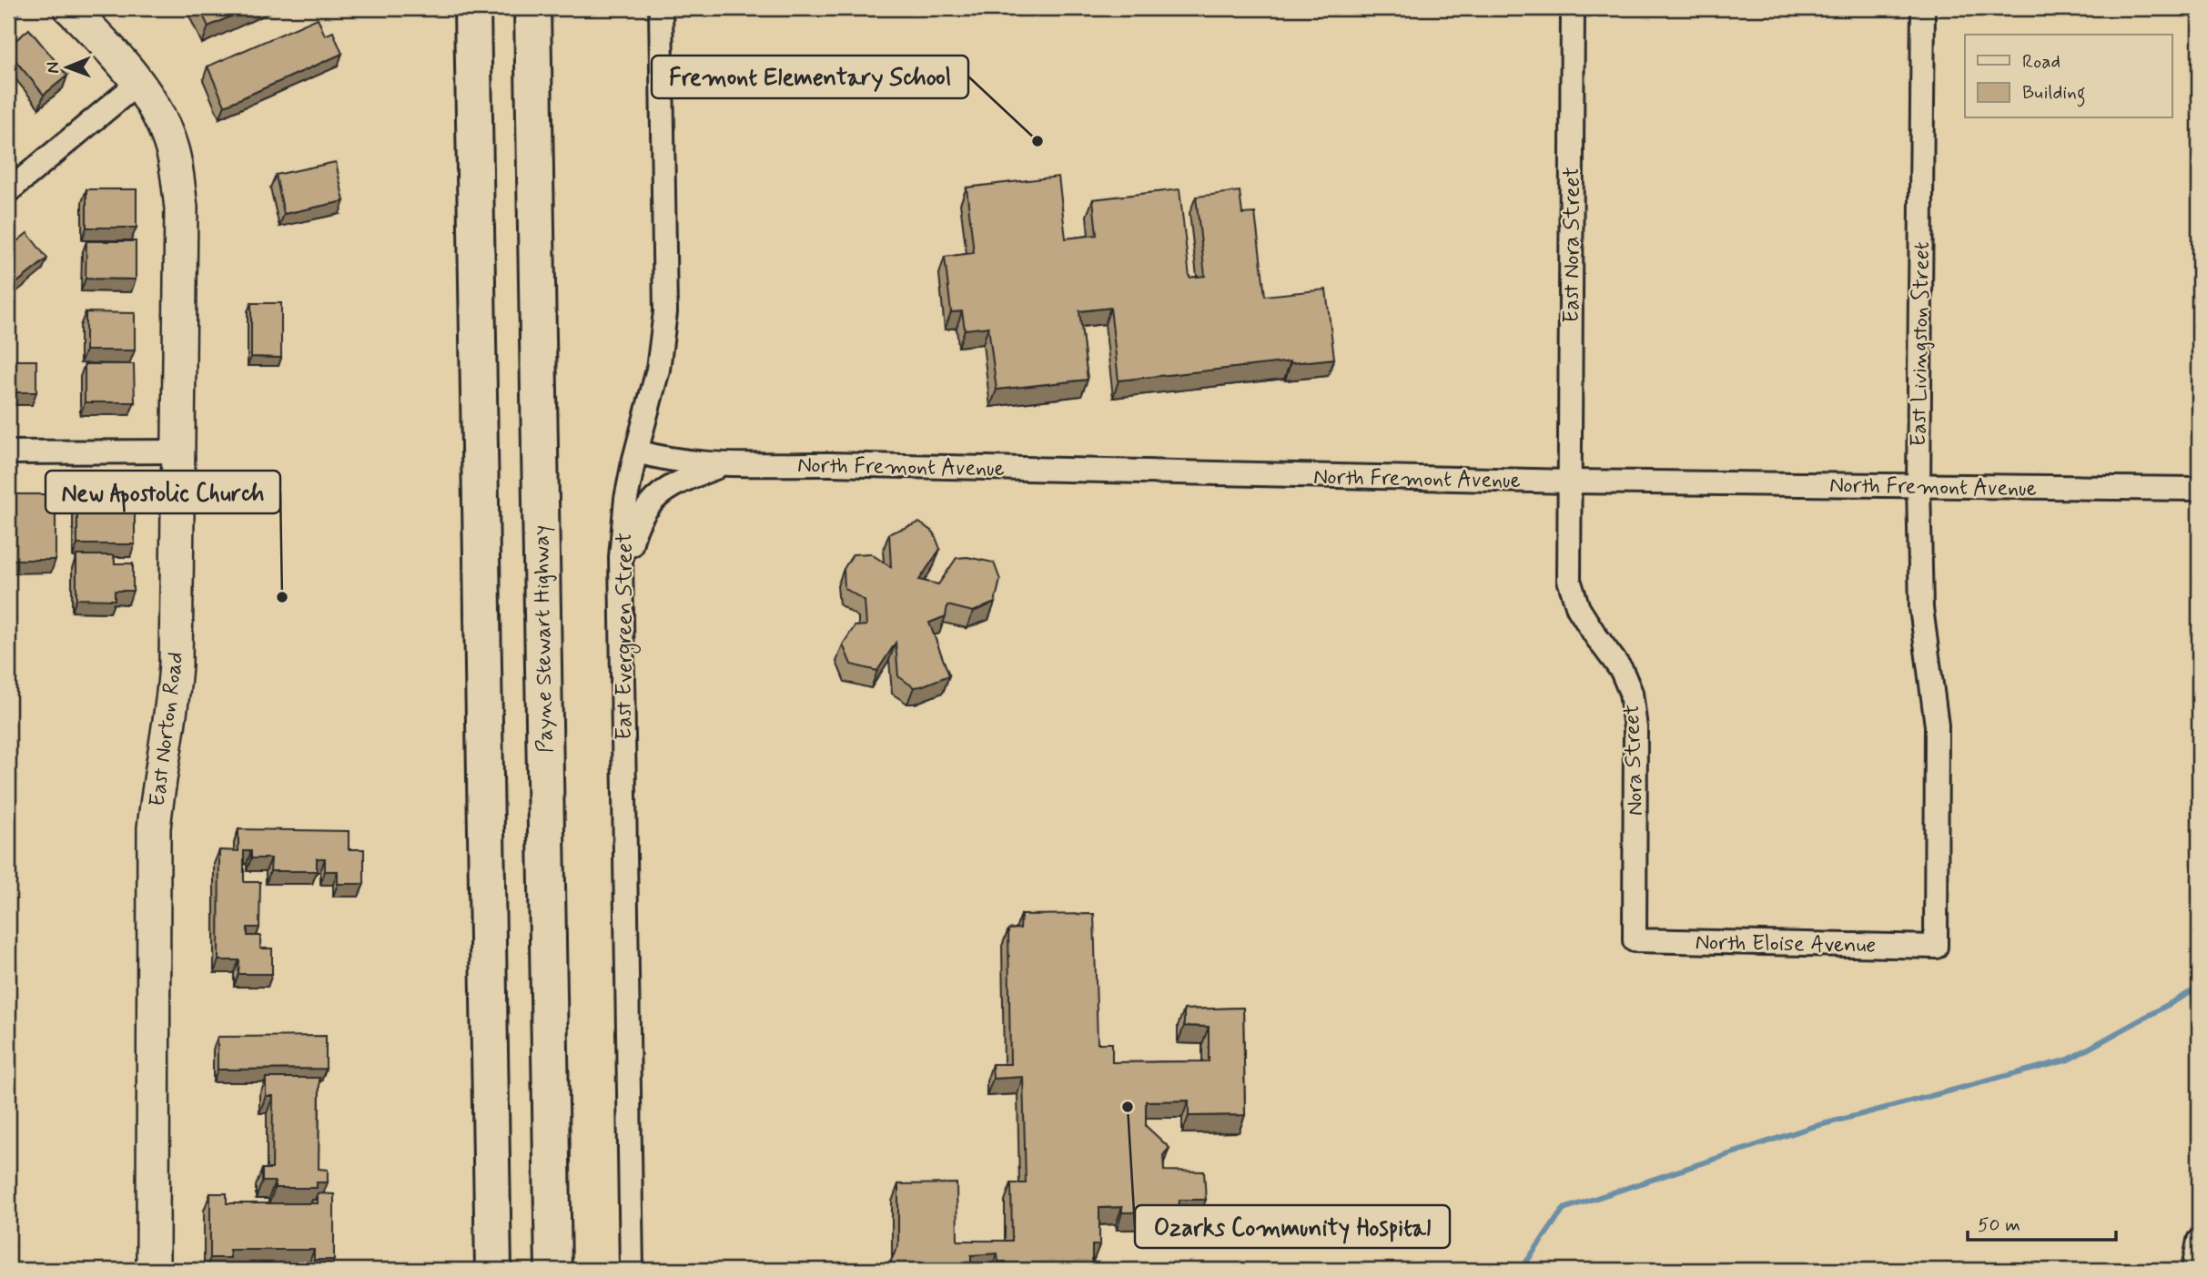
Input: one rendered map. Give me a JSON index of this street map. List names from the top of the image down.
{
  "streets": {
    "highway": ["Payne Stewart Highway"],
    "main road": ["East Norton Road"],
    "street": [
      "East Nora Street",
      "East Livingston Street",
      "North Fremont Avenue",
      "East Evergreen Street",
      "Nora Street",
      "North Eloise Avenue"
    ]
  },
  "crossings": [
    ["East Nora Street", "North Fremont Avenue"],
    ["East Nora Street", "Nora Street"],
    ["East Livingston Street", "North Fremont Avenue"],
    ["East Livingston Street", "North Eloise Avenue"],
    ["North Fremont Avenue", "East Evergreen Street"],
    ["North Fremont Avenue", "Nora Street"],
    ["Nora Street", "North Eloise Avenue"]
  ],
  "places": ["Fremont Elementary School", "New Apostolic Church", "Ozarks Community Hospital"],
  "legend": ["Road", "Building"],
  "scale_bar": "50 m",
  "north": "left"
}
